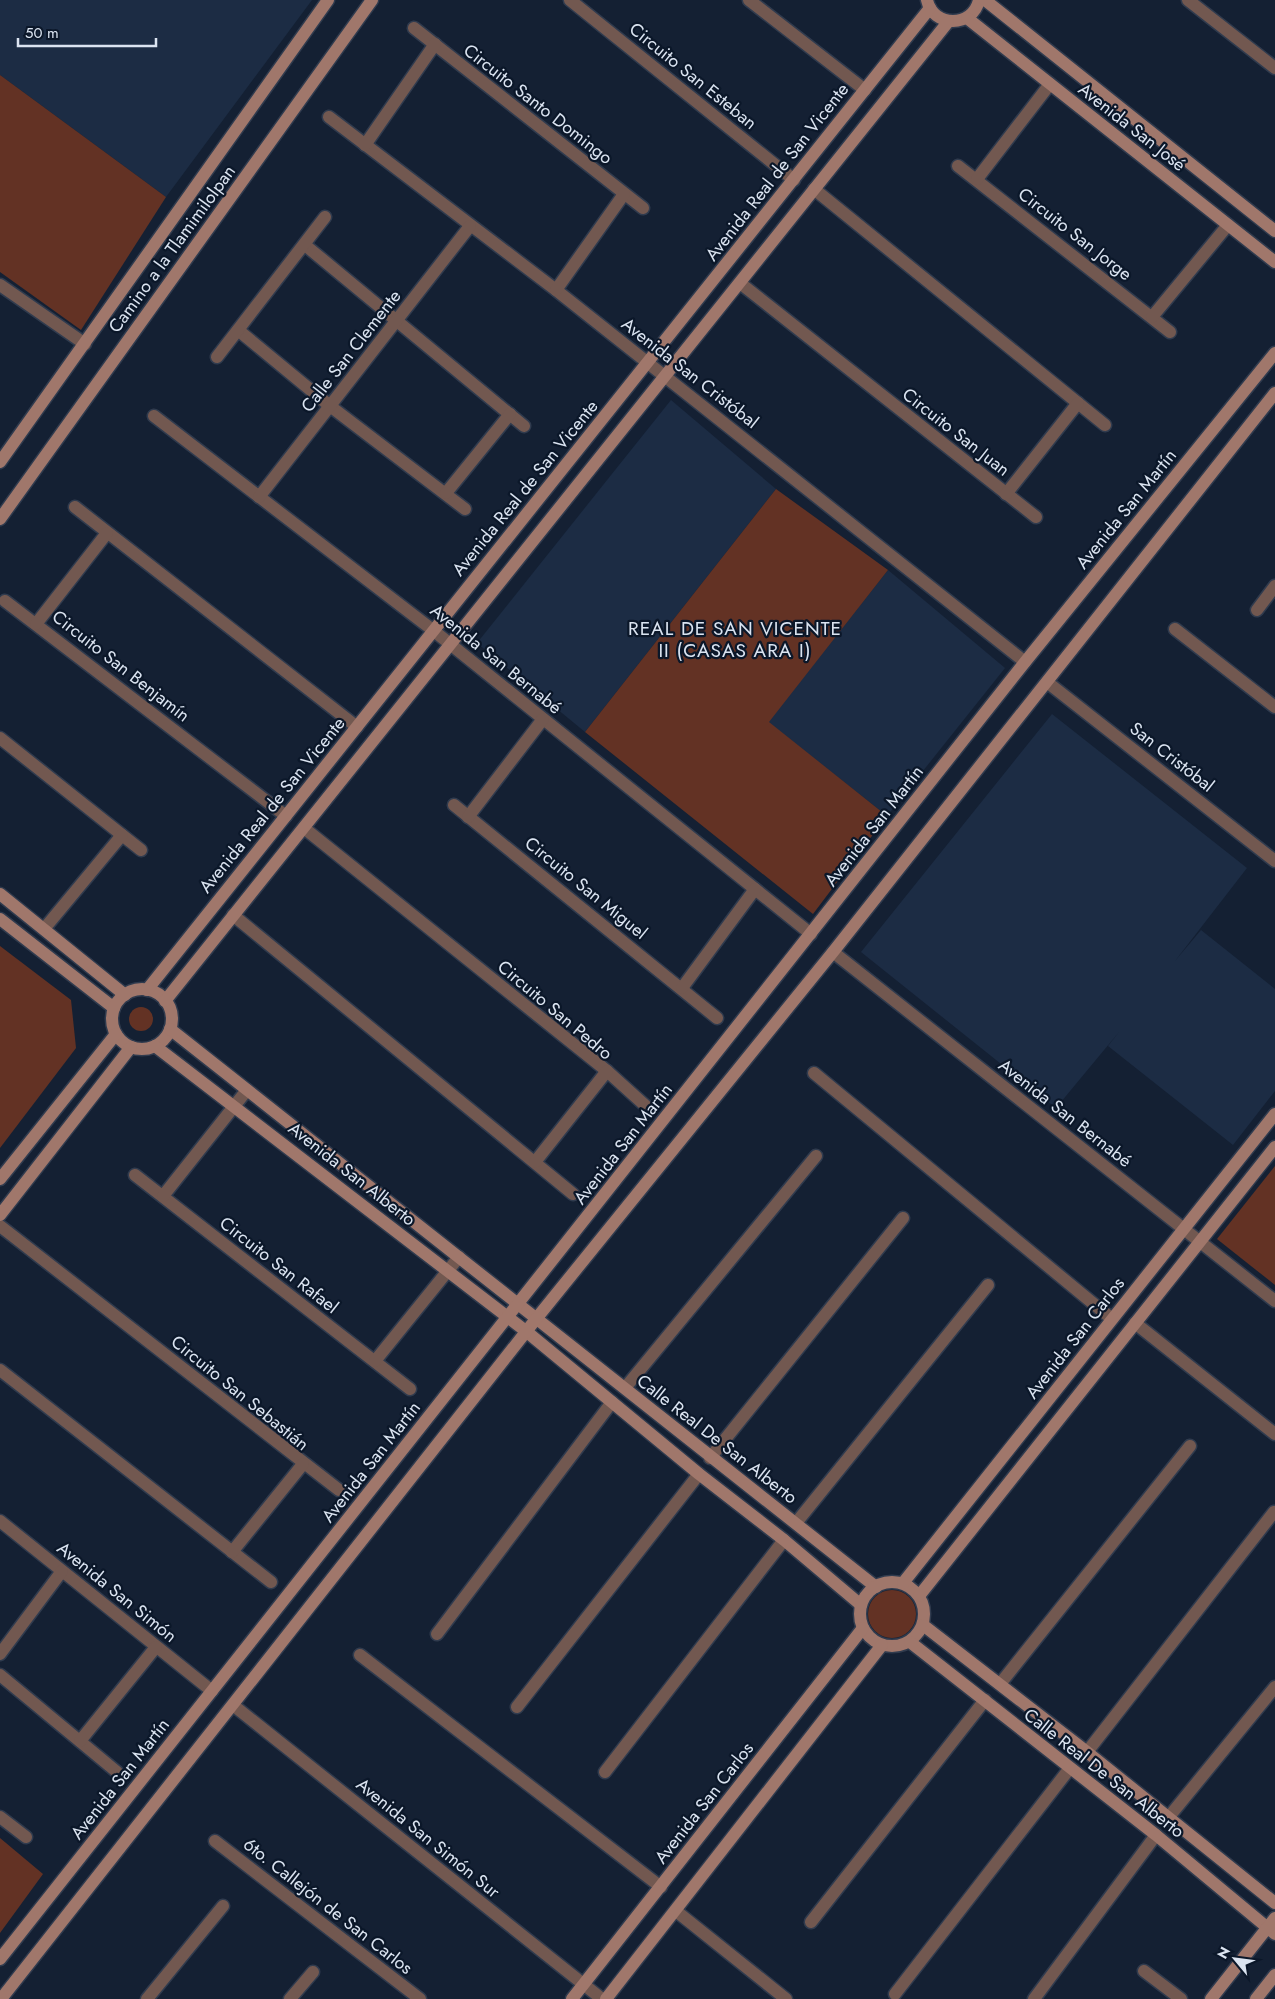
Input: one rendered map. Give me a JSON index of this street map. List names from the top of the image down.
{
  "streets": {
    "street": [
      "Circuito San Esteban",
      "Circuito Santo Domingo",
      "Avenida San José",
      "Avenida Real de San Vicente",
      "Circuito San Jorge",
      "Camino a la Tlamimilolpan",
      "Calle San Clemente",
      "Avenida San Cristóbal",
      "Circuito San Juan",
      "Avenida San Martín",
      "Avenida San Bernabé",
      "Circuito San Benjamín",
      "San Cristóbal",
      "Circuito San Miguel",
      "Circuito San Pedro",
      "Avenida San Alberto",
      "Circuito San Rafael",
      "Avenida San Carlos",
      "Circuito San Sebastián",
      "Calle Real De San Alberto",
      "Avenida San Simón",
      "Avenida San Simón Sur",
      "6to. Callejón de San Carlos"
    ]
  },
  "crossings": [
    ["Circuito San Esteban", "Avenida Real de San Vicente"],
    ["Avenida Real de San Vicente", "Avenida San Cristóbal"],
    ["Avenida Real de San Vicente", "Avenida San Bernabé"],
    ["Avenida Real de San Vicente", "Circuito San Benjamín"],
    ["Avenida Real de San Vicente", "Avenida San Alberto"],
    ["Calle San Clemente", "Avenida San Cristóbal"],
    ["Calle San Clemente", "Avenida San Bernabé"],
    ["Avenida San Cristóbal", "Avenida San Martín"],
    ["Avenida San Martín", "Avenida San Bernabé"],
    ["Avenida San Martín", "Avenida San Alberto"],
    ["Avenida San Martín", "Avenida San Simón"],
    ["Avenida San Bernabé", "Avenida San Carlos"],
    ["Avenida San Alberto", "Calle Real De San Alberto"],
    ["Avenida San Carlos", "Calle Real De San Alberto"],
    ["Avenida San Carlos", "Avenida San Simón Sur"]
  ],
  "districts": ["REAL DE SAN VICENTE II (CASAS ARA I)"],
  "scale_bar": "50 m",
  "north": "top left"
}
